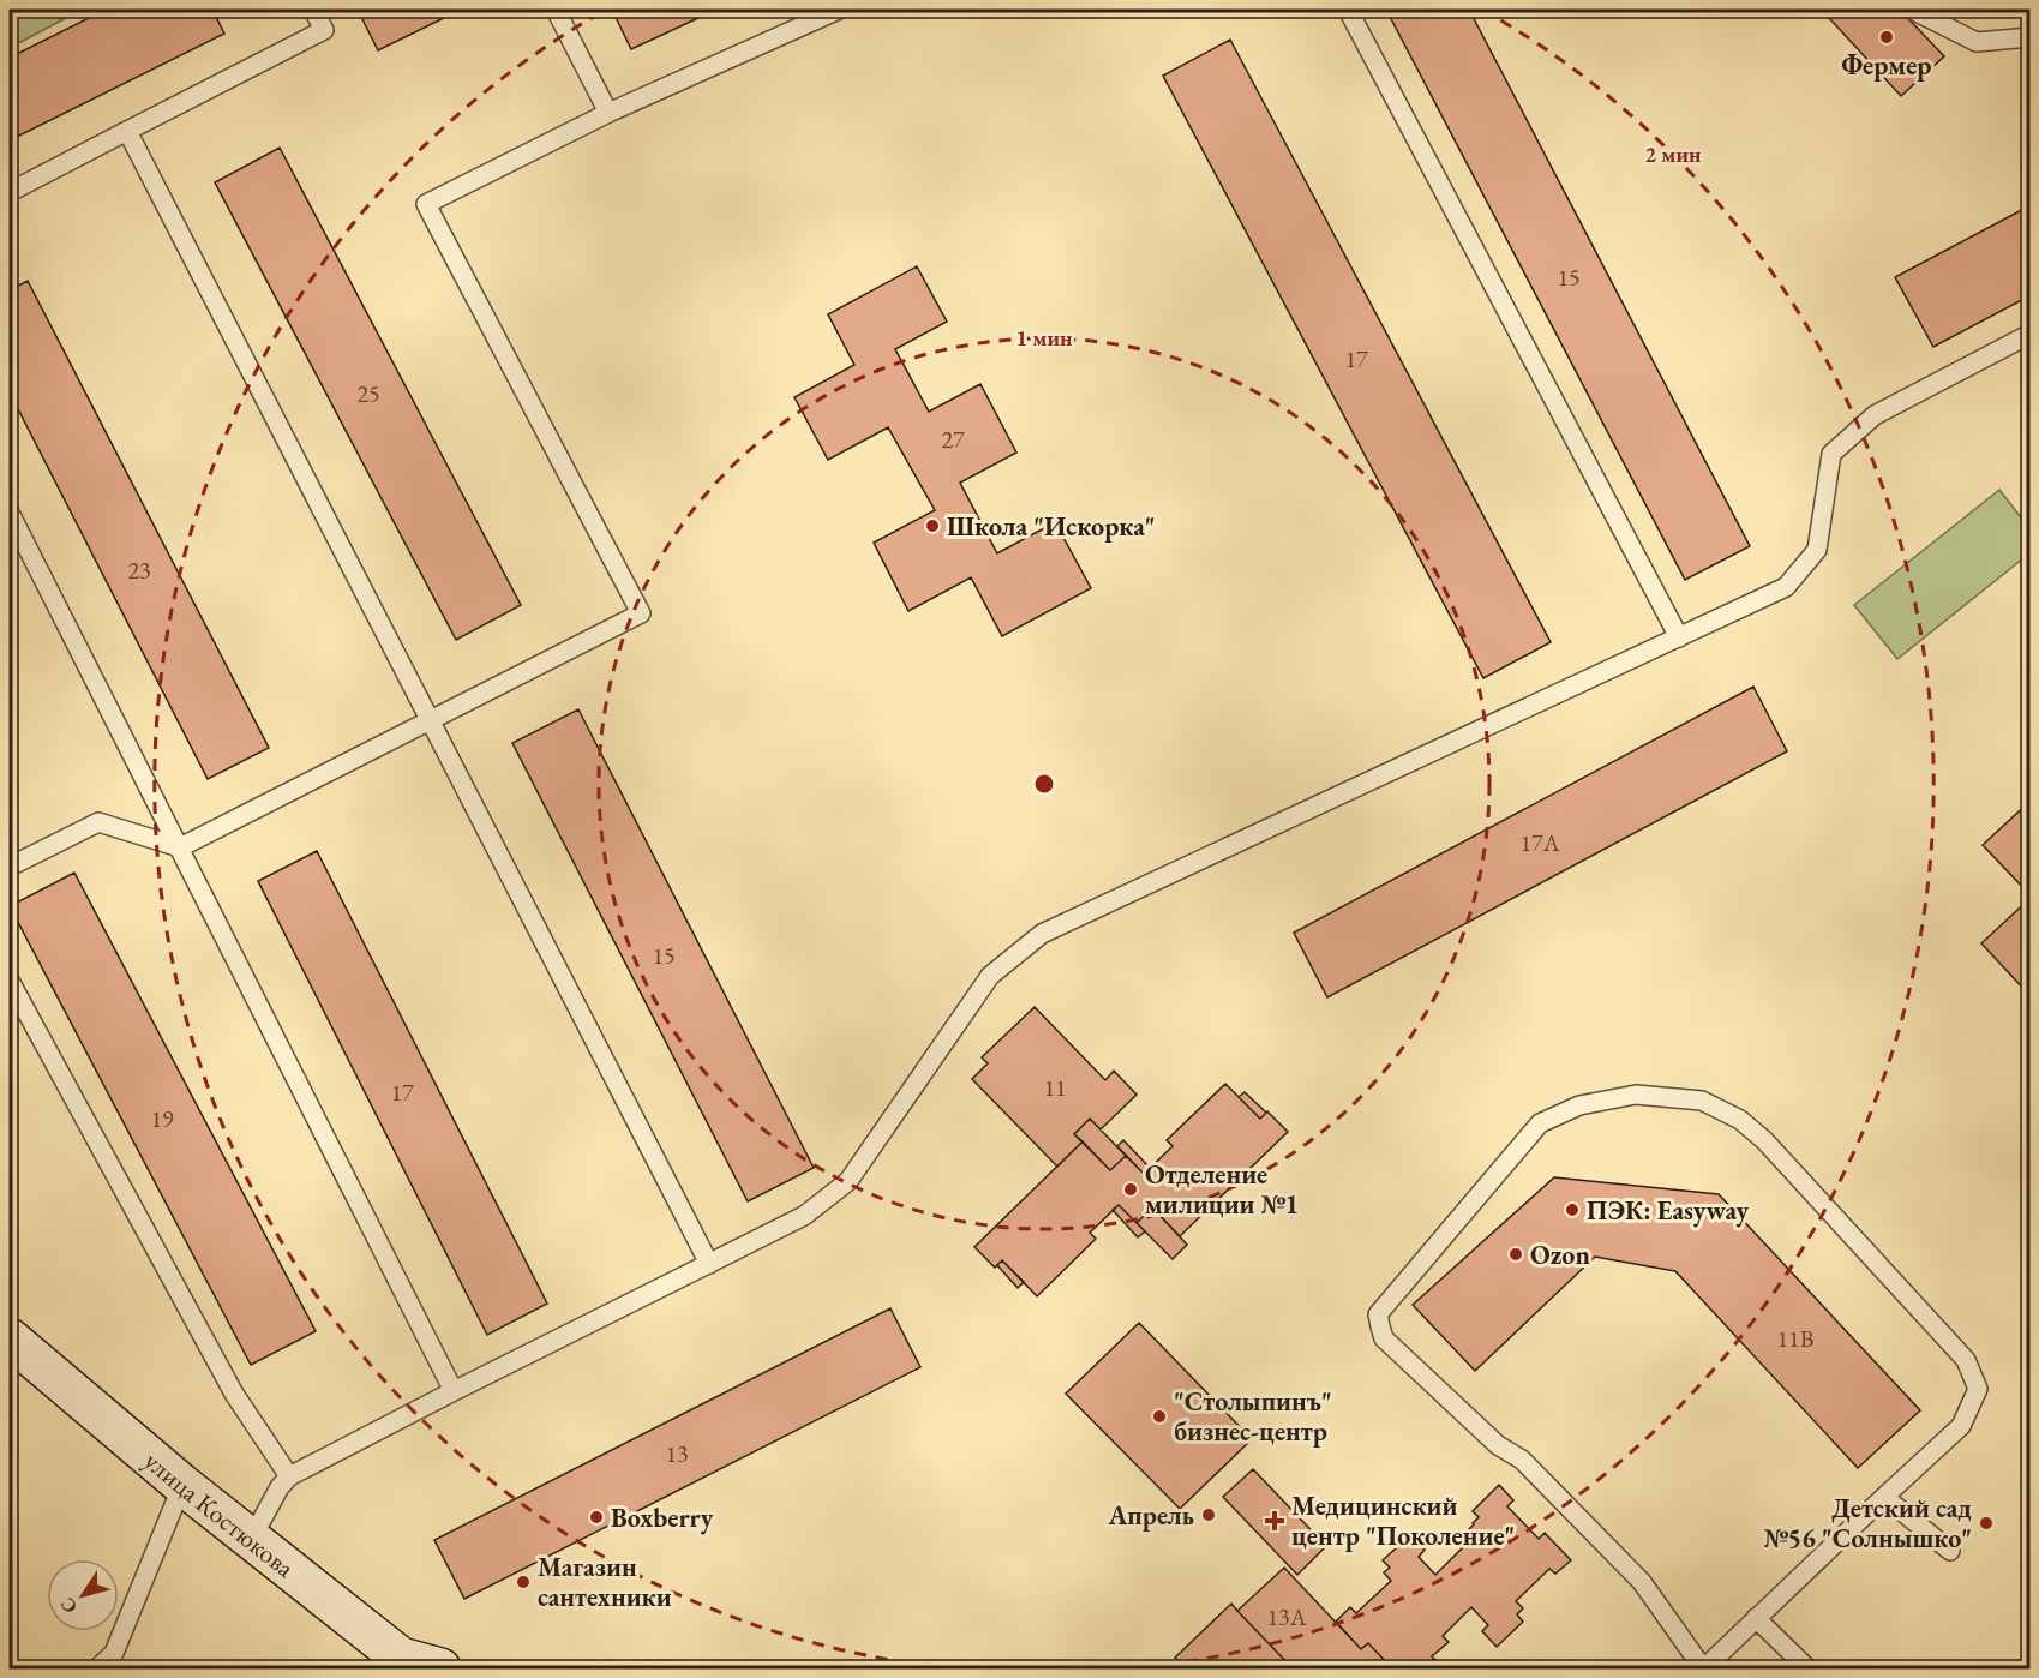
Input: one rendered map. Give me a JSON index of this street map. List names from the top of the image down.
{
  "streets": {
    "main road": ["улица Костюкова"]
  },
  "places": {
    "other": [
      "Фермер",
      "Школа \"Искорка\"",
      "Отделение милиции №1",
      "ПЭК: Easyway",
      "Ozon",
      "\"Столыпинъ\" бизнес-центр",
      "Апрель",
      "Boxberry",
      "Детский сад №56 \"Солнышко\"",
      "Магазин сантехники"
    ],
    "health": ["Медицинский центр \"Поколение\""]
  },
  "house_numbers": [
    "15",
    "17",
    "25",
    "27",
    "23",
    "17А",
    "15",
    "11",
    "17",
    "19",
    "11В",
    "13",
    "13А"
  ],
  "north": "bottom left",
  "rings": ["2 мин", "1 мин"]
}
